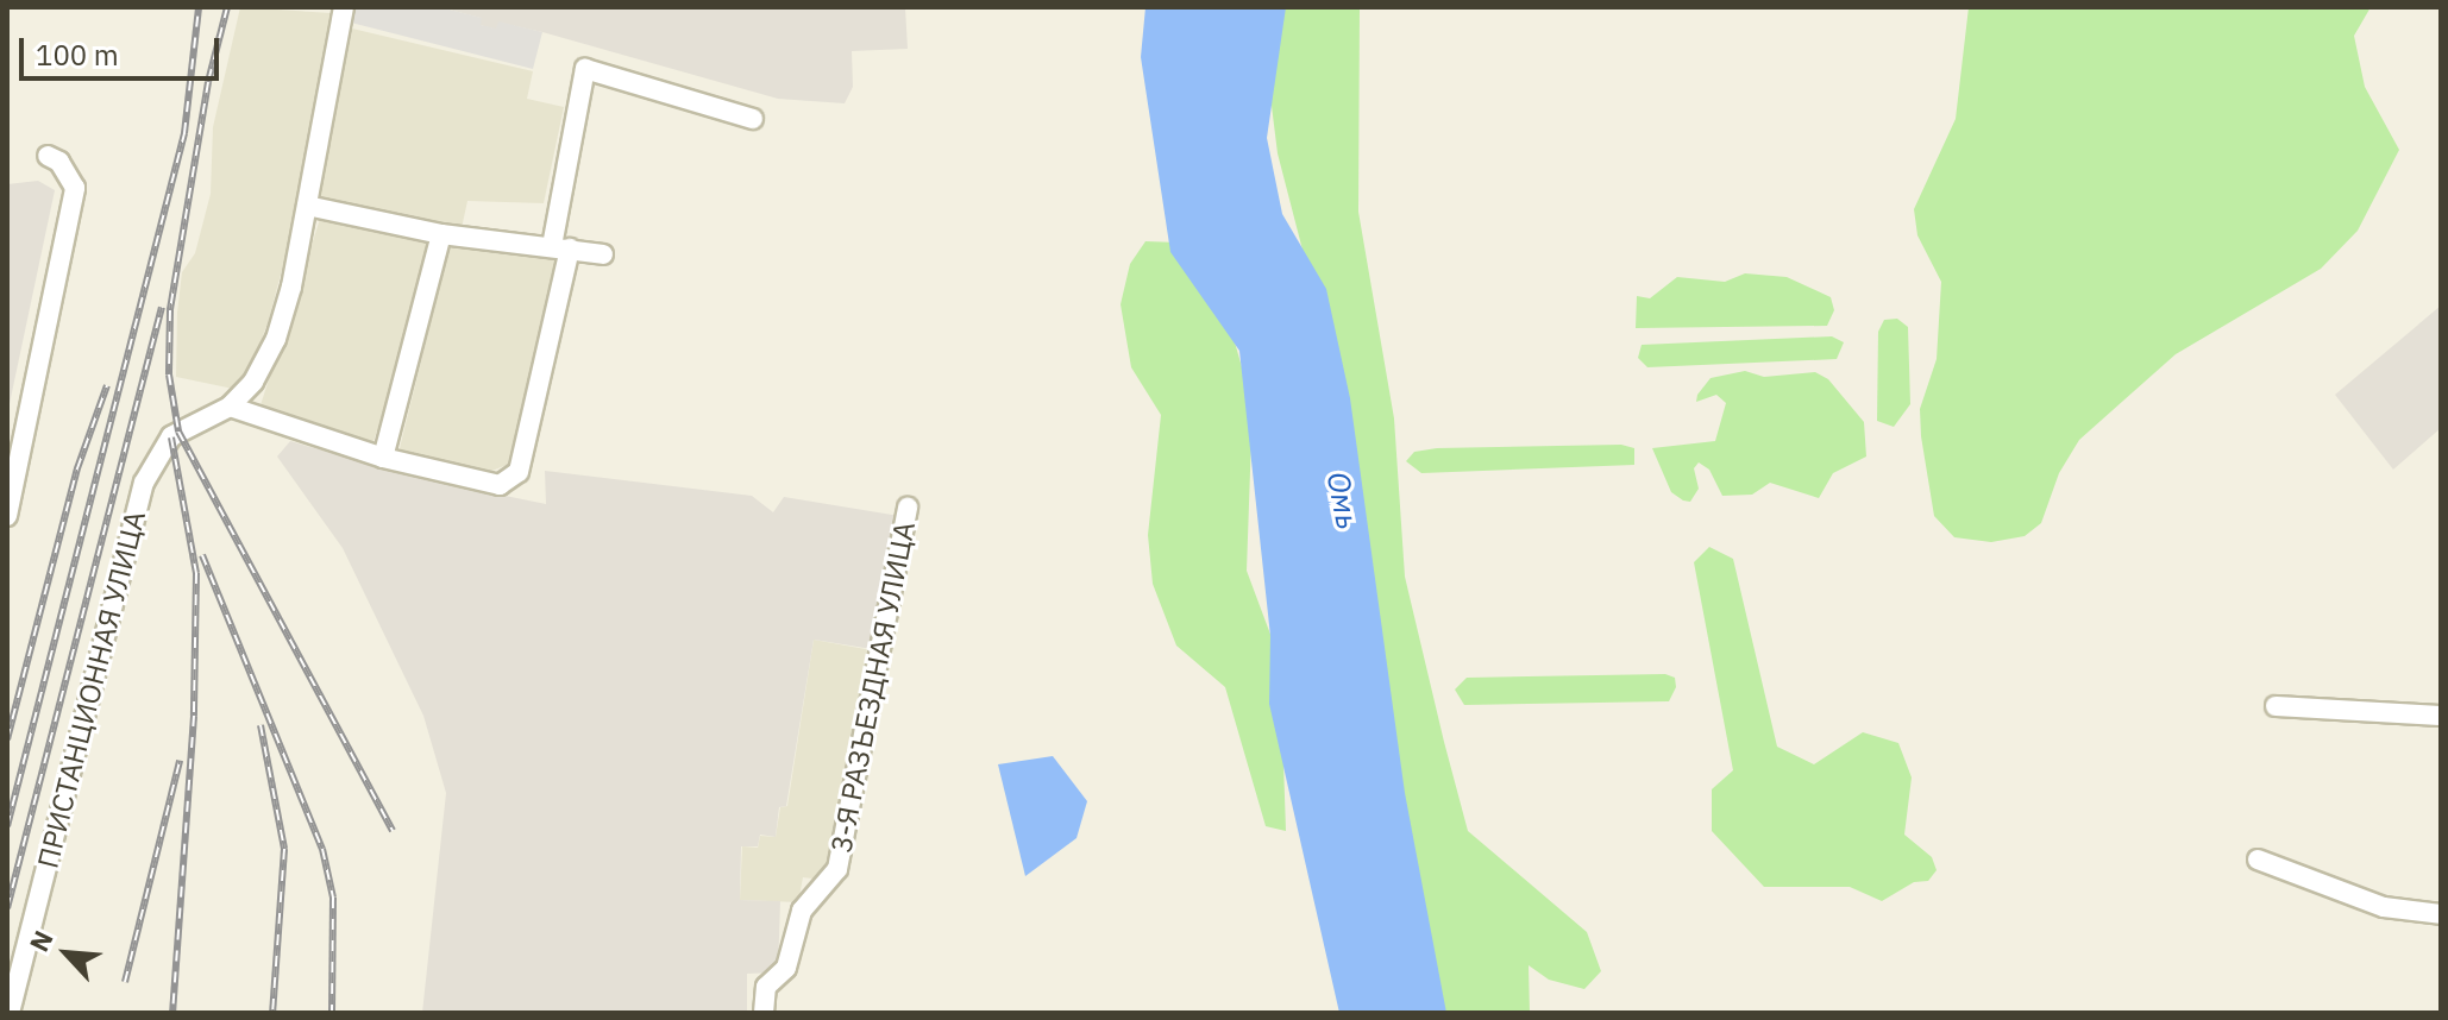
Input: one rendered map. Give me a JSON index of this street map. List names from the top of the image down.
{
  "streets": {
    "street": ["3-Я РАЗЪЕЗДНАЯ УЛИЦА", "ПРИСТАНЦИОННАЯ УЛИЦА"]
  },
  "water": ["Омь"],
  "scale_bar": "100 m",
  "north": "top left"
}
